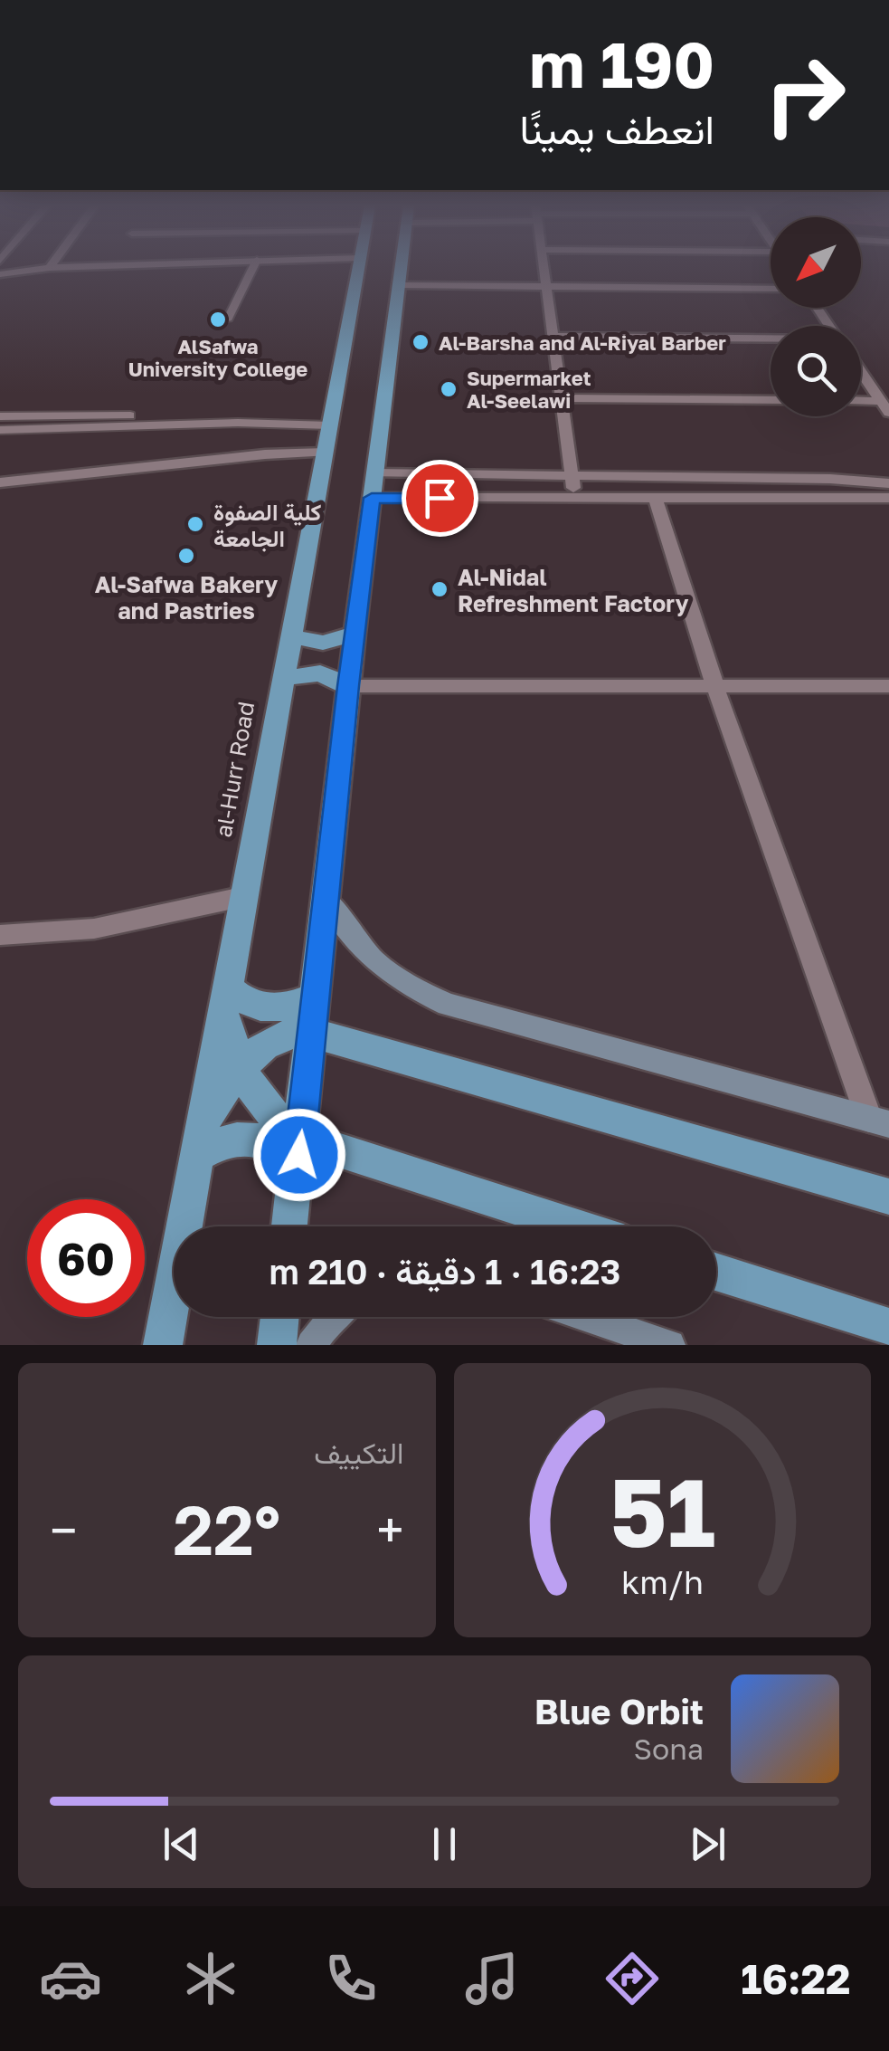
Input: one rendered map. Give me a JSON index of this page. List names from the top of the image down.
{
  "streets": {
    "main road": ["al-Hurr Road"]
  },
  "places": [
    "AlSafwa University College",
    "Al-Barsha and Al-Riyal Barber",
    "Supermarket Al-Seelawi",
    "كلية الصفوة الجامعة",
    "Al-Safwa Bakery and Pastries",
    "Al-Nidal Refreshment Factory"
  ],
  "north": "bottom left",
  "page": {
    "turn": ["190 m", "انعطف يمينًا"],
    "limit": "60",
    "trip": "16:23 · 1 دقيقة · 210 m",
    "tile": "التكييف",
    "heat": ["−", "22°", "+"],
    "song": ["Blue Orbit", "Sona"],
    "tabs": "16:22",
    "gauge": ["51", "km/h"]
  }
}
